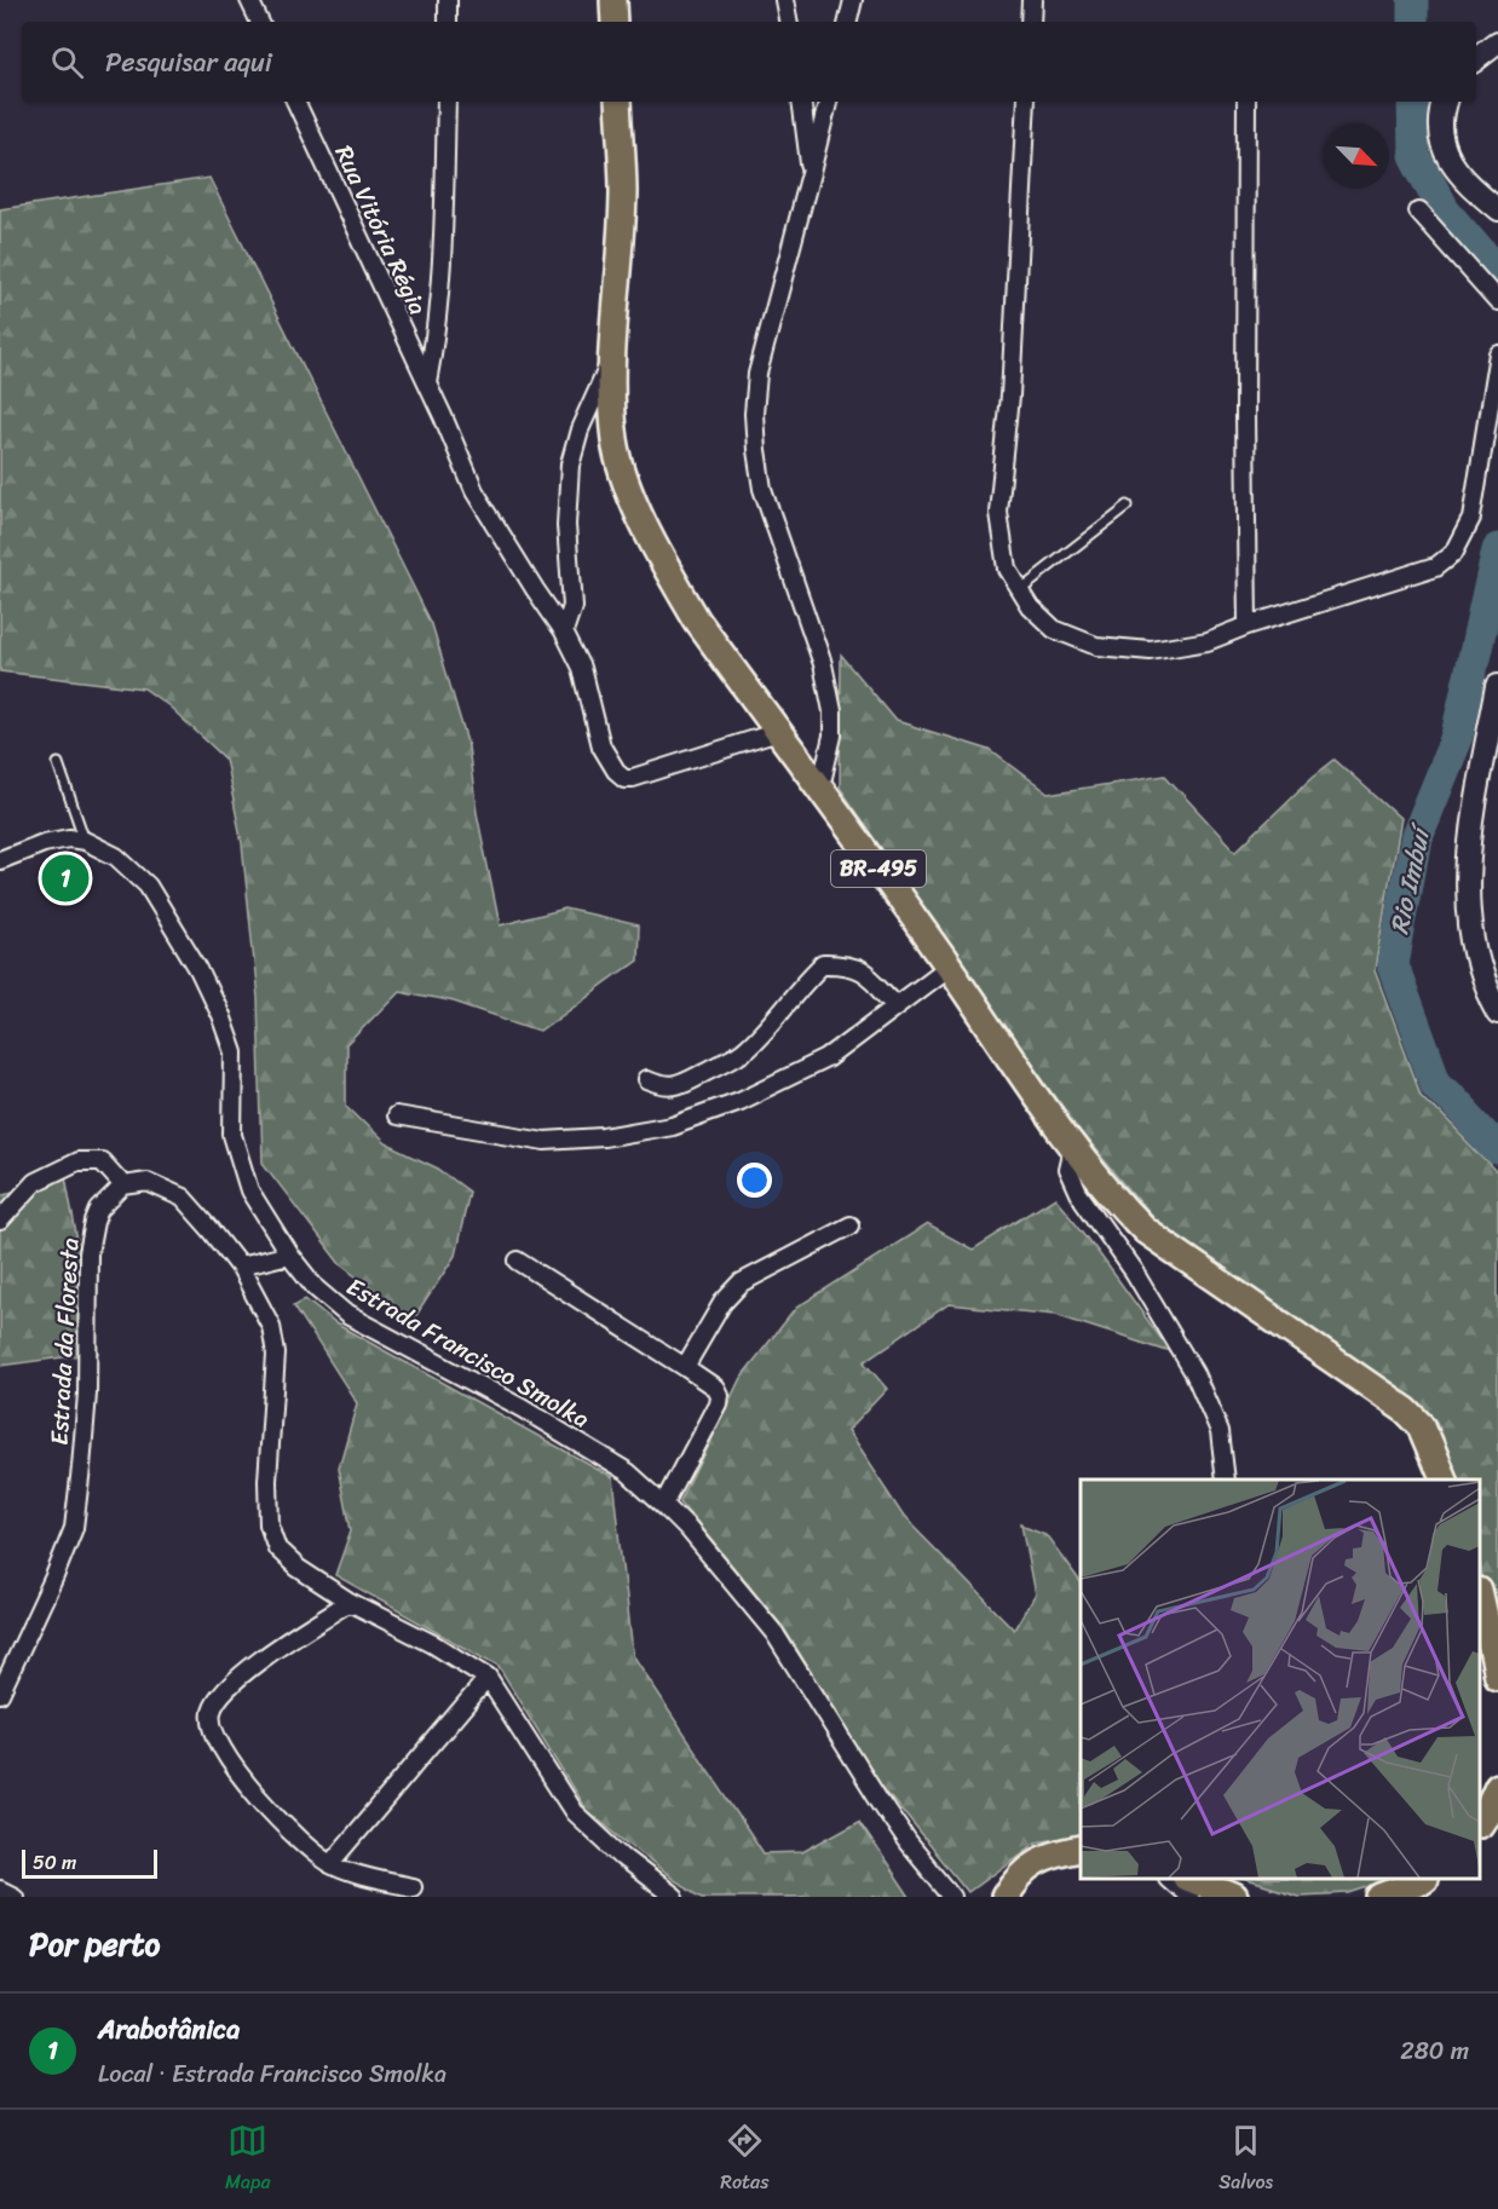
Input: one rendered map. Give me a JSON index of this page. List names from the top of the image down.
{
  "streets": {
    "main road": ["BR-495"],
    "street": ["Rua Vitória Régia", "Estrada da Floresta", "Estrada Francisco Smolka"]
  },
  "crossings": [
    ["Rua Vitória Régia", "BR-495"]
  ],
  "water": ["Rio Imbuí"],
  "scale_bar": "50 m",
  "north": "bottom right",
  "page": {
    "search": "Pesquisar aqui",
    "pins": "1",
    "scale": "50 m",
    "heading": "Por perto",
    "list": [
      {
        "mark": "1",
        "name": "Arabotânica",
        "note": "Local · Estrada Francisco Smolka",
        "value": "280 m"
      }
    ],
    "nav": ["Mapa", "Rotas", "Salvos"]
  }
}
